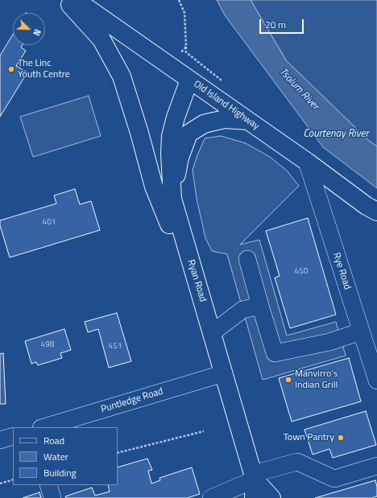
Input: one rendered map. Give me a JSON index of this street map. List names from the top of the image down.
{
  "streets": {
    "main road": ["Old Island Highway", "Ryan Road"],
    "street": ["Rye Road", "Puntledge Road"]
  },
  "crossings": [
    ["Old Island Highway", "Rye Road"],
    ["Old Island Highway", "Ryan Road"],
    ["Ryan Road", "Puntledge Road"]
  ],
  "water": ["Tsolum River", "Courtenay River"],
  "places": ["The Linc Youth Centre", "Manvirro's Indian Grill", "Town Pantry"],
  "house_numbers": [
    "401",
    "450",
    "498",
    "451"
  ],
  "legend": ["Road", "Water", "Building"],
  "scale_bar": "20 m",
  "north": "bottom right"
}
